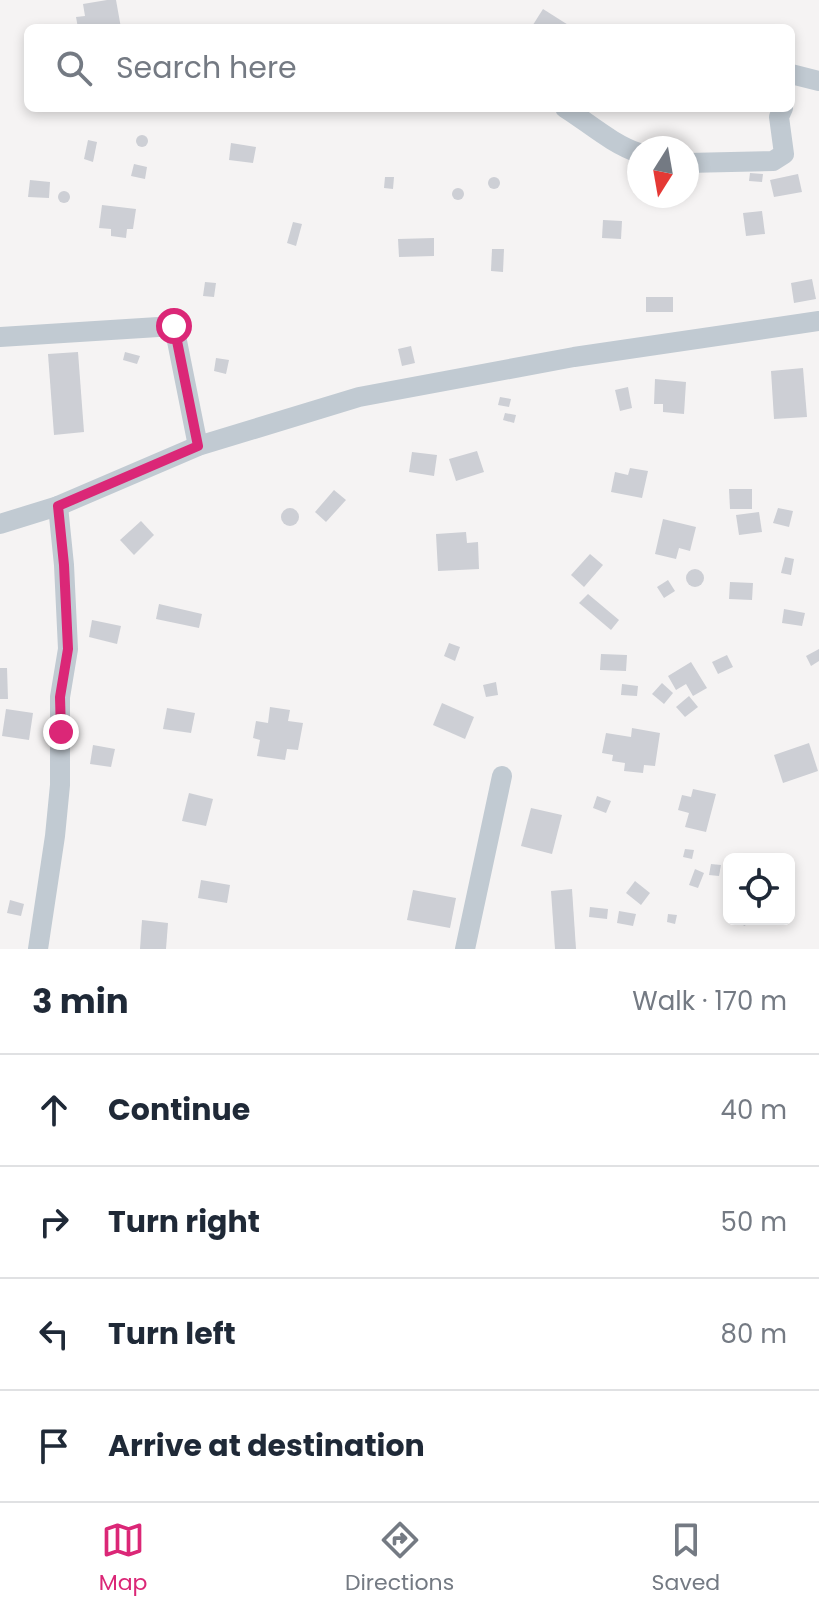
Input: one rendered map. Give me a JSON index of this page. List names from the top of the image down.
{
  "north": "bottom",
  "page": {
    "search": "Search here",
    "heading": ["3 min", "Walk · 170 m"],
    "list": [
      ["Continue", "40 m"],
      ["Turn right", "50 m"],
      ["Turn left", "80 m"],
      "Arrive at destination"
    ],
    "nav": ["Map", "Directions", "Saved"]
  }
}
